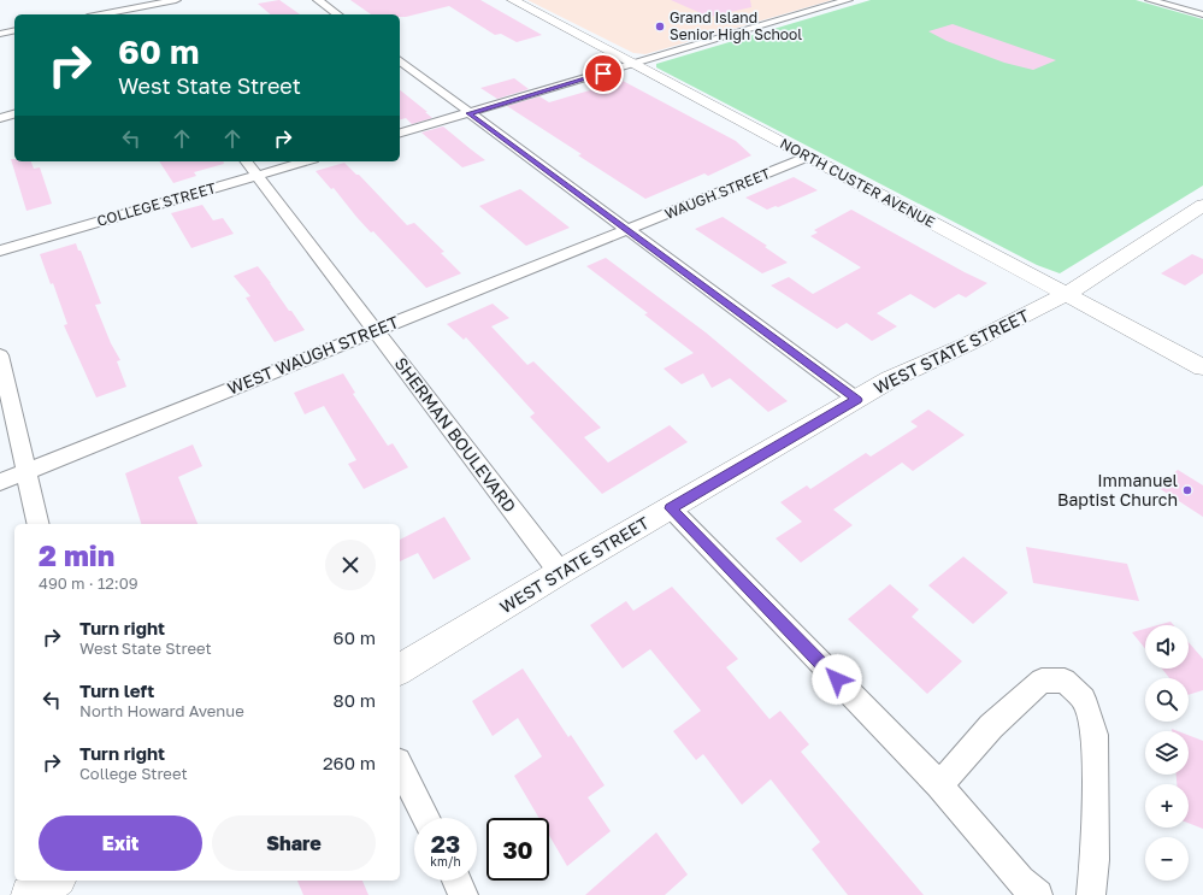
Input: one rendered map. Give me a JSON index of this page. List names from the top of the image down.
{
  "streets": {
    "street": [
      "NORTH CUSTER AVENUE",
      "WAUGH STREET",
      "COLLEGE STREET",
      "WEST STATE STREET",
      "WEST WAUGH STREET",
      "SHERMAN BOULEVARD"
    ]
  },
  "crossings": [
    ["NORTH CUSTER AVENUE", "WAUGH STREET"],
    ["NORTH CUSTER AVENUE", "WEST STATE STREET"],
    ["WAUGH STREET", "WEST WAUGH STREET"],
    ["COLLEGE STREET", "SHERMAN BOULEVARD"],
    ["WEST STATE STREET", "SHERMAN BOULEVARD"],
    ["WEST WAUGH STREET", "SHERMAN BOULEVARD"]
  ],
  "places": ["Grand Island Senior High School", "Immanuel Baptist Church"],
  "page": {
    "turn": ["60 m", "West State Street"],
    "heading": ["2 min", "490 m · 12:09"],
    "list": [
      {
        "name": "Turn right",
        "note": "West State Street",
        "value": "60 m"
      },
      {
        "name": "Turn left",
        "note": "North Howard Avenue",
        "value": "80 m"
      },
      {
        "name": "Turn right",
        "note": "College Street",
        "value": "260 m"
      }
    ],
    "map_buttons": ["+", "−"],
    "buttons": ["Exit", "Share"],
    "speed": "23 km/h",
    "limit": "30"
  }
}
